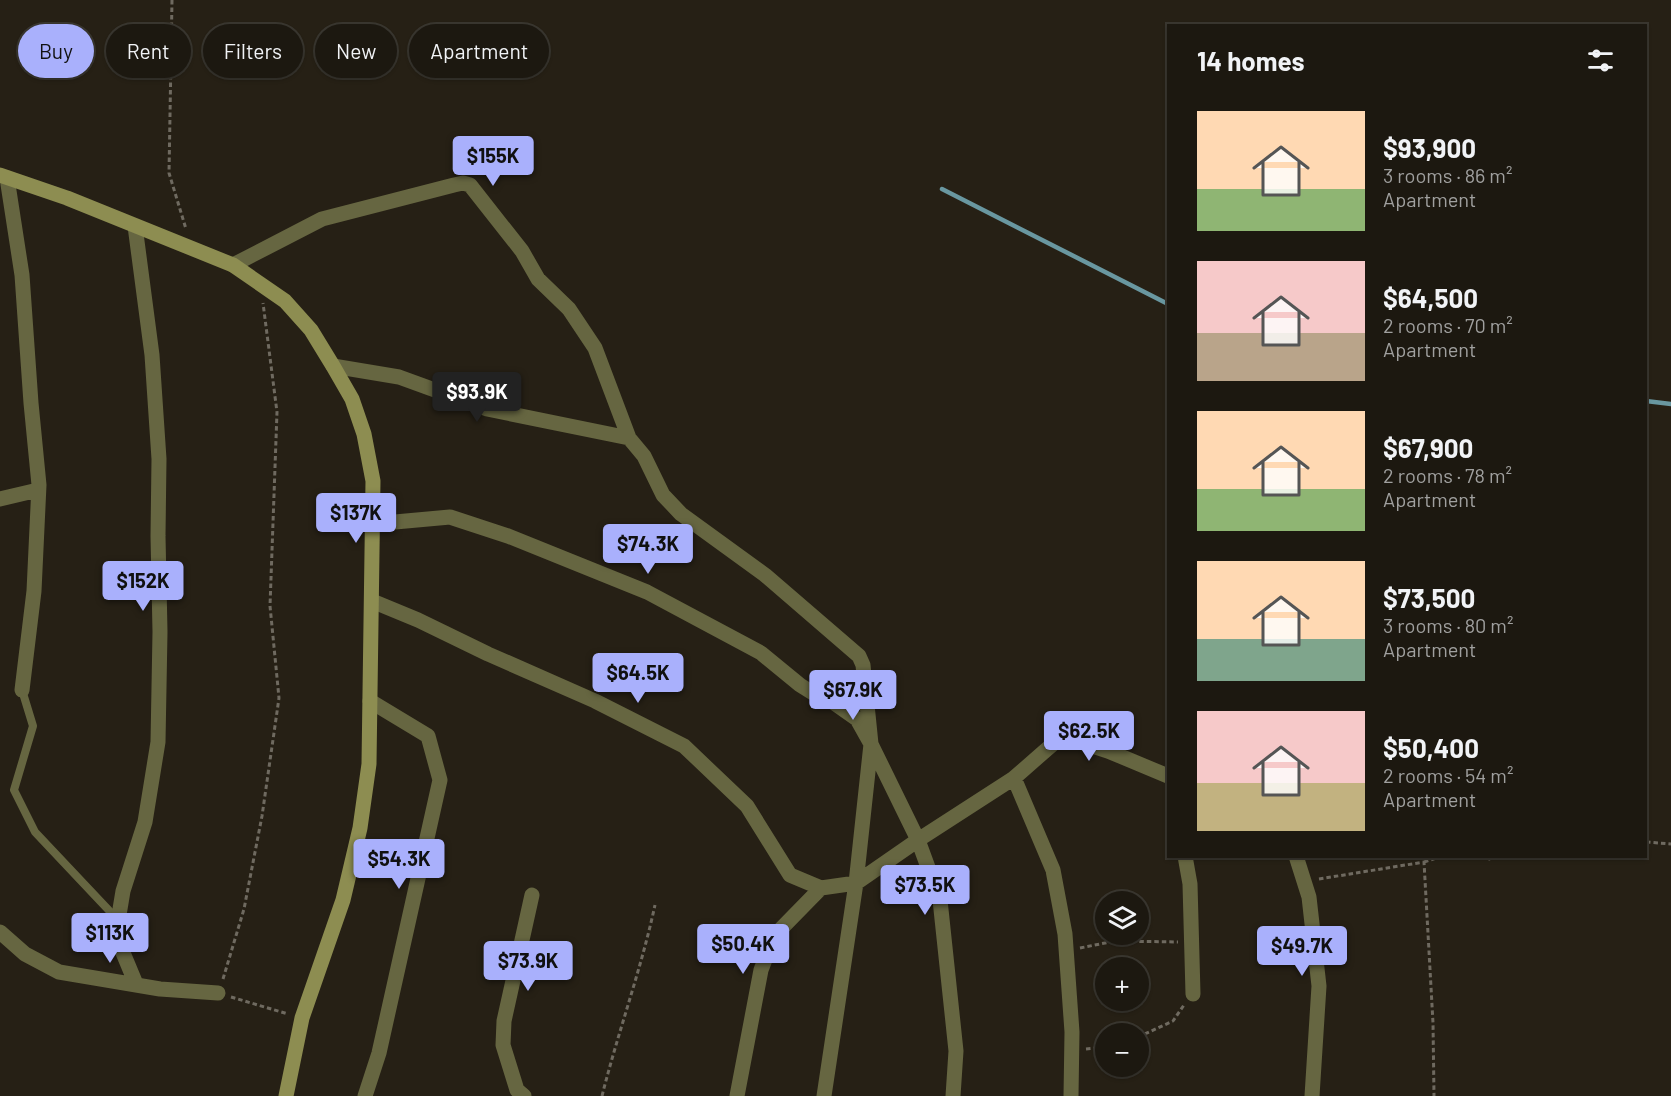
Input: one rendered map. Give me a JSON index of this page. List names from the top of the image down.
{
  "page": {
    "chip": [
      "Buy",
      "Rent",
      "Filters",
      "New",
      "Apartment"
    ],
    "heading": "14 homes",
    "list": [
      {
        "name": "$93,900",
        "note": "3 rooms · 86 m² · Apartment"
      },
      {
        "name": "$64,500",
        "note": "2 rooms · 70 m² · Apartment"
      },
      {
        "name": "$67,900",
        "note": "2 rooms · 78 m² · Apartment"
      },
      {
        "name": "$73,500",
        "note": "3 rooms · 80 m² · Apartment"
      },
      {
        "name": "$50,400",
        "note": "2 rooms · 54 m² · Apartment"
      }
    ],
    "price": [
      "$155K",
      "$93.9K",
      "$137K",
      "$74.3K",
      "$152K",
      "$64.5K",
      "$67.9K",
      "$62.5K",
      "$54.3K",
      "$73.5K",
      "$113K",
      "$50.4K",
      "$49.7K",
      "$73.9K"
    ],
    "map_buttons": ["+", "−"]
  }
}
